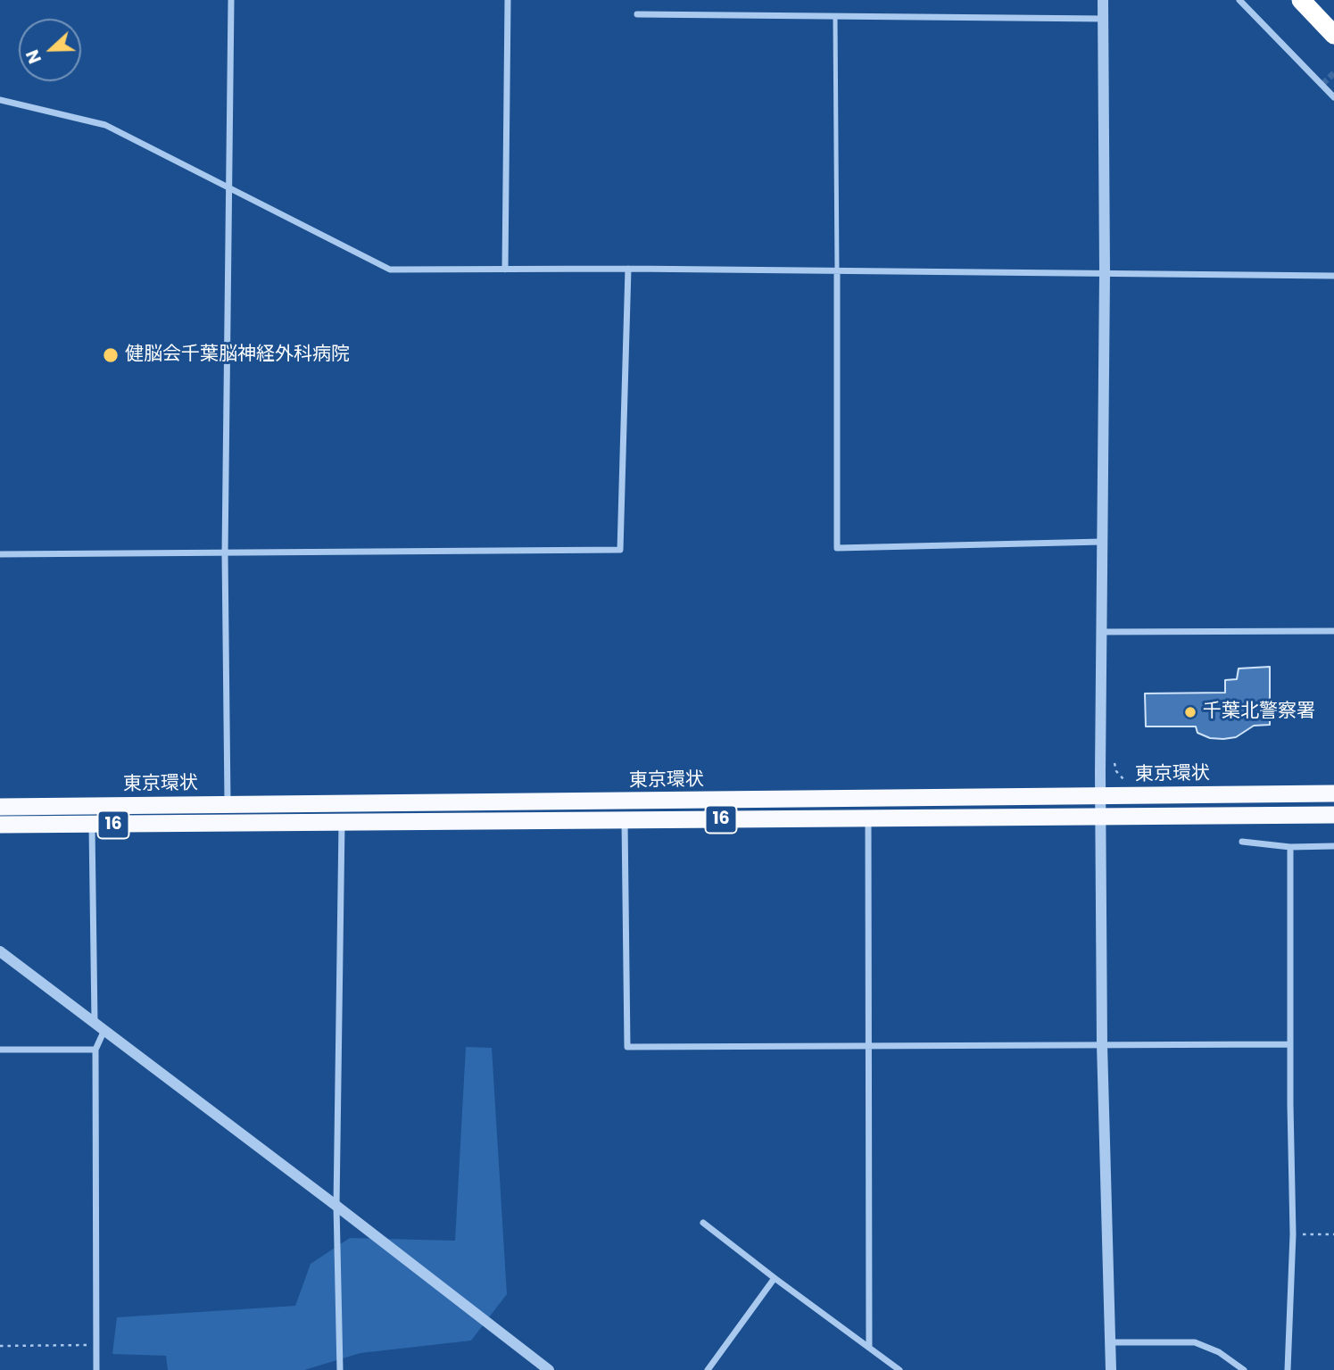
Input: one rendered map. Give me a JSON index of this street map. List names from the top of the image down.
{
  "streets": {
    "highway": ["東京環状", "16"]
  },
  "places": ["健脳会千葉脳神経外科病院", "千葉北警察署"],
  "north": "left"
}
